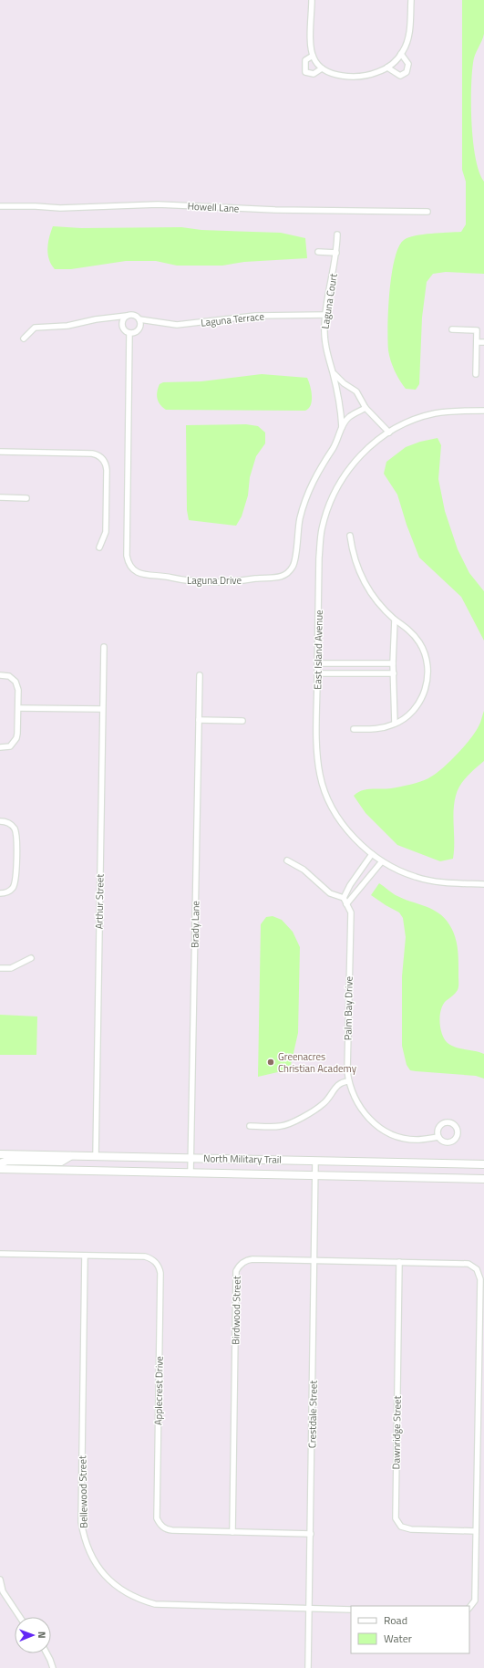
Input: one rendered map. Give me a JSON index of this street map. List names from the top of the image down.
{
  "streets": {
    "main road": ["North Military Trail"],
    "street": [
      "Howell Lane",
      "Laguna Court",
      "Laguna Terrace",
      "Laguna Drive",
      "East Island Avenue",
      "Arthur Street",
      "Brady Lane",
      "Palm Bay Drive",
      "Birdwood Street",
      "Applecrest Drive",
      "Crestdale Street",
      "Dawnridge Street",
      "Bellewood Street"
    ]
  },
  "crossings": [
    ["Laguna Court", "Laguna Terrace"],
    ["Laguna Court", "Laguna Drive"],
    ["Laguna Terrace", "Laguna Drive"],
    ["Arthur Street", "North Military Trail"],
    ["Brady Lane", "North Military Trail"],
    ["North Military Trail", "Crestdale Street"],
    ["Birdwood Street", "Applecrest Drive"],
    ["Birdwood Street", "Crestdale Street"],
    ["Birdwood Street", "Dawnridge Street"],
    ["Applecrest Drive", "Crestdale Street"],
    ["Applecrest Drive", "Bellewood Street"],
    ["Crestdale Street", "Bellewood Street"]
  ],
  "places": ["Greenacres Christian Academy"],
  "legend": ["Road", "Water"],
  "north": "right"
}
